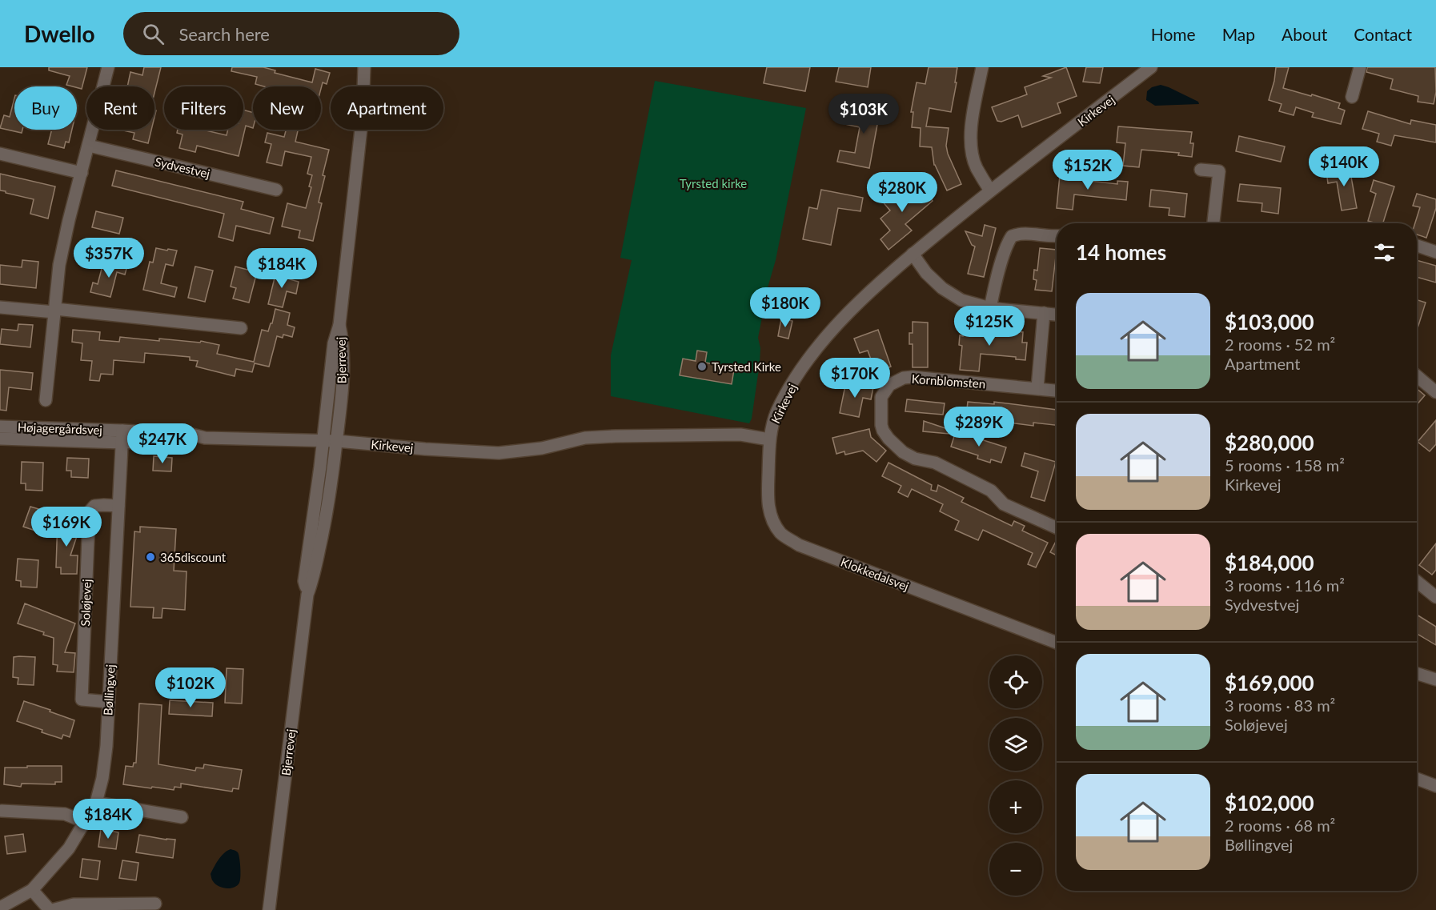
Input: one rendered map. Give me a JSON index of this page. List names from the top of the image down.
{
  "streets": {
    "street": [
      "Kirkevej",
      "Sydvestvej",
      "Bjerrevej",
      "Kornblomsten",
      "Højagergårdsvej",
      "Klokkedalsvej",
      "Soløjevej",
      "Bøllingvej"
    ]
  },
  "crossings": [
    ["Kirkevej", "Bjerrevej"],
    ["Kirkevej", "Højagergårdsvej"],
    ["Kirkevej", "Klokkedalsvej"],
    ["Bjerrevej", "Højagergårdsvej"],
    ["Højagergårdsvej", "Bøllingvej"],
    ["Soløjevej", "Bøllingvej"]
  ],
  "parks": ["Tyrsted kirke"],
  "places": ["Tyrsted Kirke", "365discount"],
  "page": {
    "header": "Dwello",
    "search": "Search here",
    "nav": [
      "Home",
      "Map",
      "About",
      "Contact"
    ],
    "chip": [
      "Buy",
      "Rent",
      "Filters",
      "New",
      "Apartment"
    ],
    "price": [
      "$103K",
      "$140K",
      "$152K",
      "$280K",
      "$357K",
      "$184K",
      "$180K",
      "$125K",
      "$170K",
      "$289K",
      "$247K",
      "$169K",
      "$102K",
      "$184K"
    ],
    "heading": "14 homes",
    "list": [
      {
        "name": "$103,000",
        "note": "2 rooms · 52 m² · Apartment"
      },
      {
        "name": "$280,000",
        "note": "5 rooms · 158 m² · Kirkevej"
      },
      {
        "name": "$184,000",
        "note": "3 rooms · 116 m² · Sydvestvej"
      },
      {
        "name": "$169,000",
        "note": "3 rooms · 83 m² · Soløjevej"
      },
      {
        "name": "$102,000",
        "note": "2 rooms · 68 m² · Bøllingvej"
      }
    ],
    "map_buttons": ["+", "−"]
  }
}
